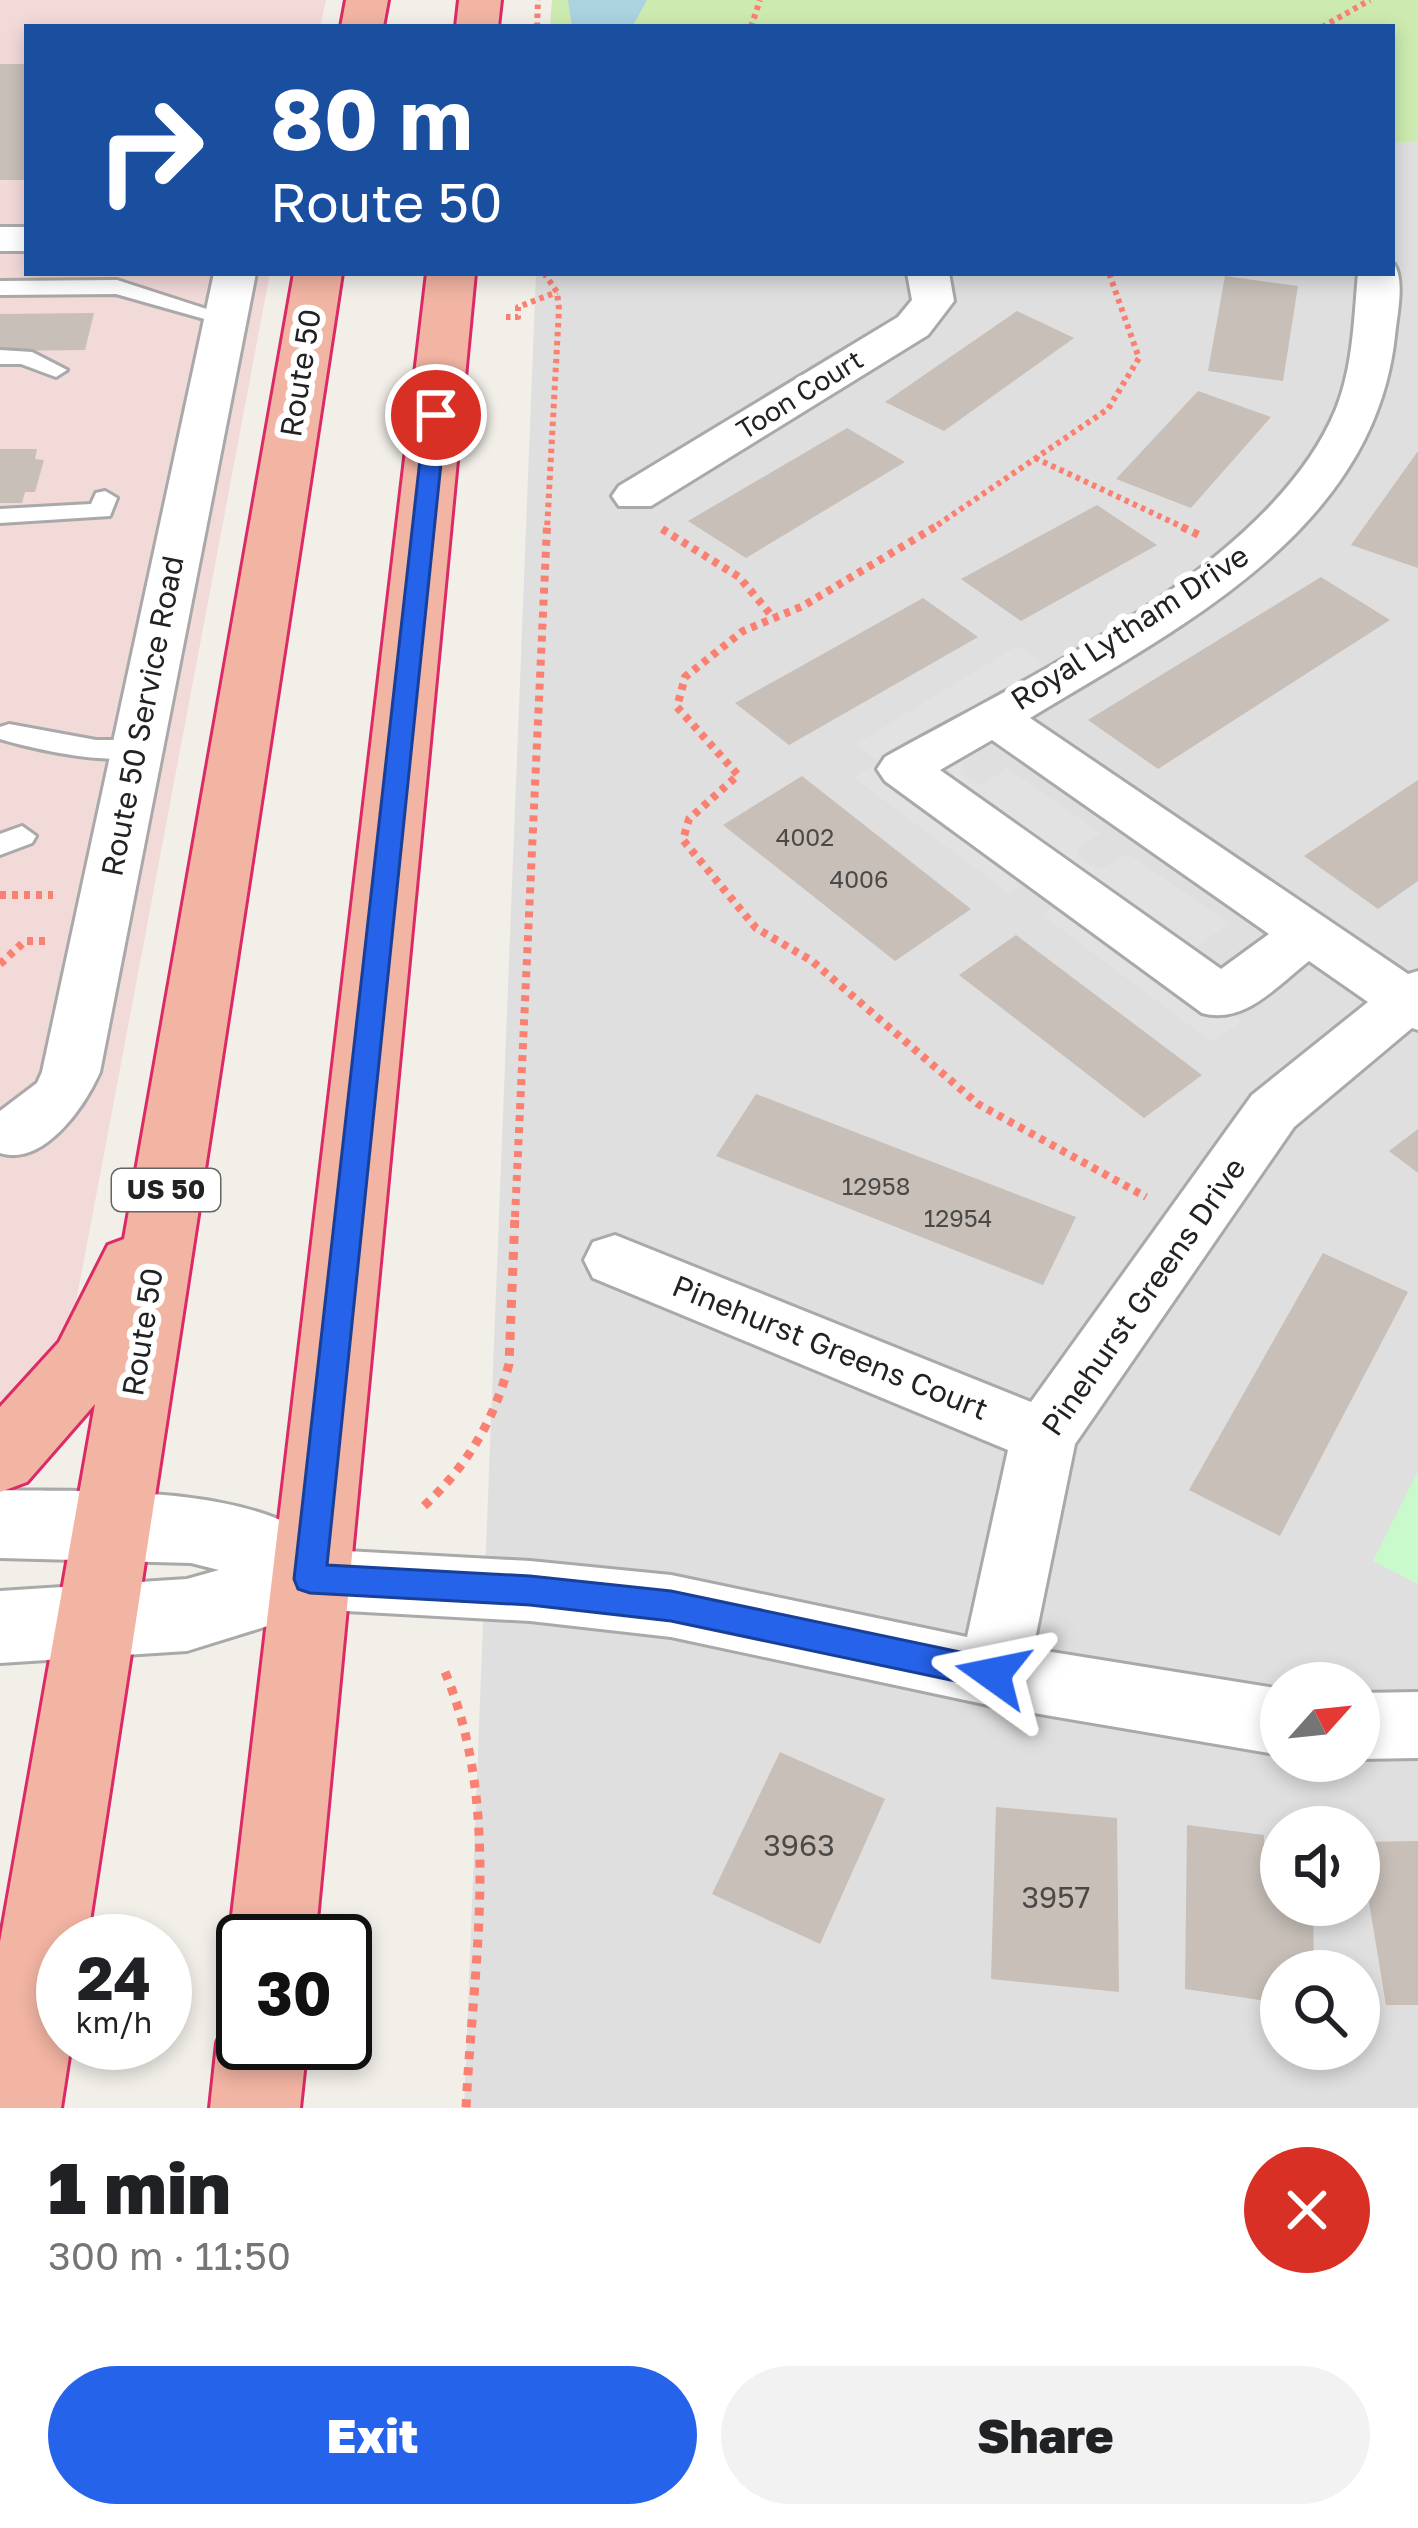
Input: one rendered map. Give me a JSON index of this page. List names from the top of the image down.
{
  "streets": {
    "highway": ["Route 50", "US 50"],
    "street": [
      "Toon Court",
      "Royal Lytham Drive",
      "Route 50 Service Road",
      "Pinehurst Greens Drive",
      "Pinehurst Greens Court"
    ]
  },
  "crossings": [
    ["Royal Lytham Drive", "Pinehurst Greens Drive"],
    ["Pinehurst Greens Drive", "Pinehurst Greens Court"]
  ],
  "house_numbers": [
    "4002",
    "4006",
    "12958",
    "12954",
    "3963",
    "3957"
  ],
  "north": "top right",
  "page": {
    "turn": ["80 m", "Route 50"],
    "speed": "24 km/h",
    "limit": "30",
    "heading": ["1 min", "300 m · 11:50"],
    "buttons": ["Exit", "Share"]
  }
}
